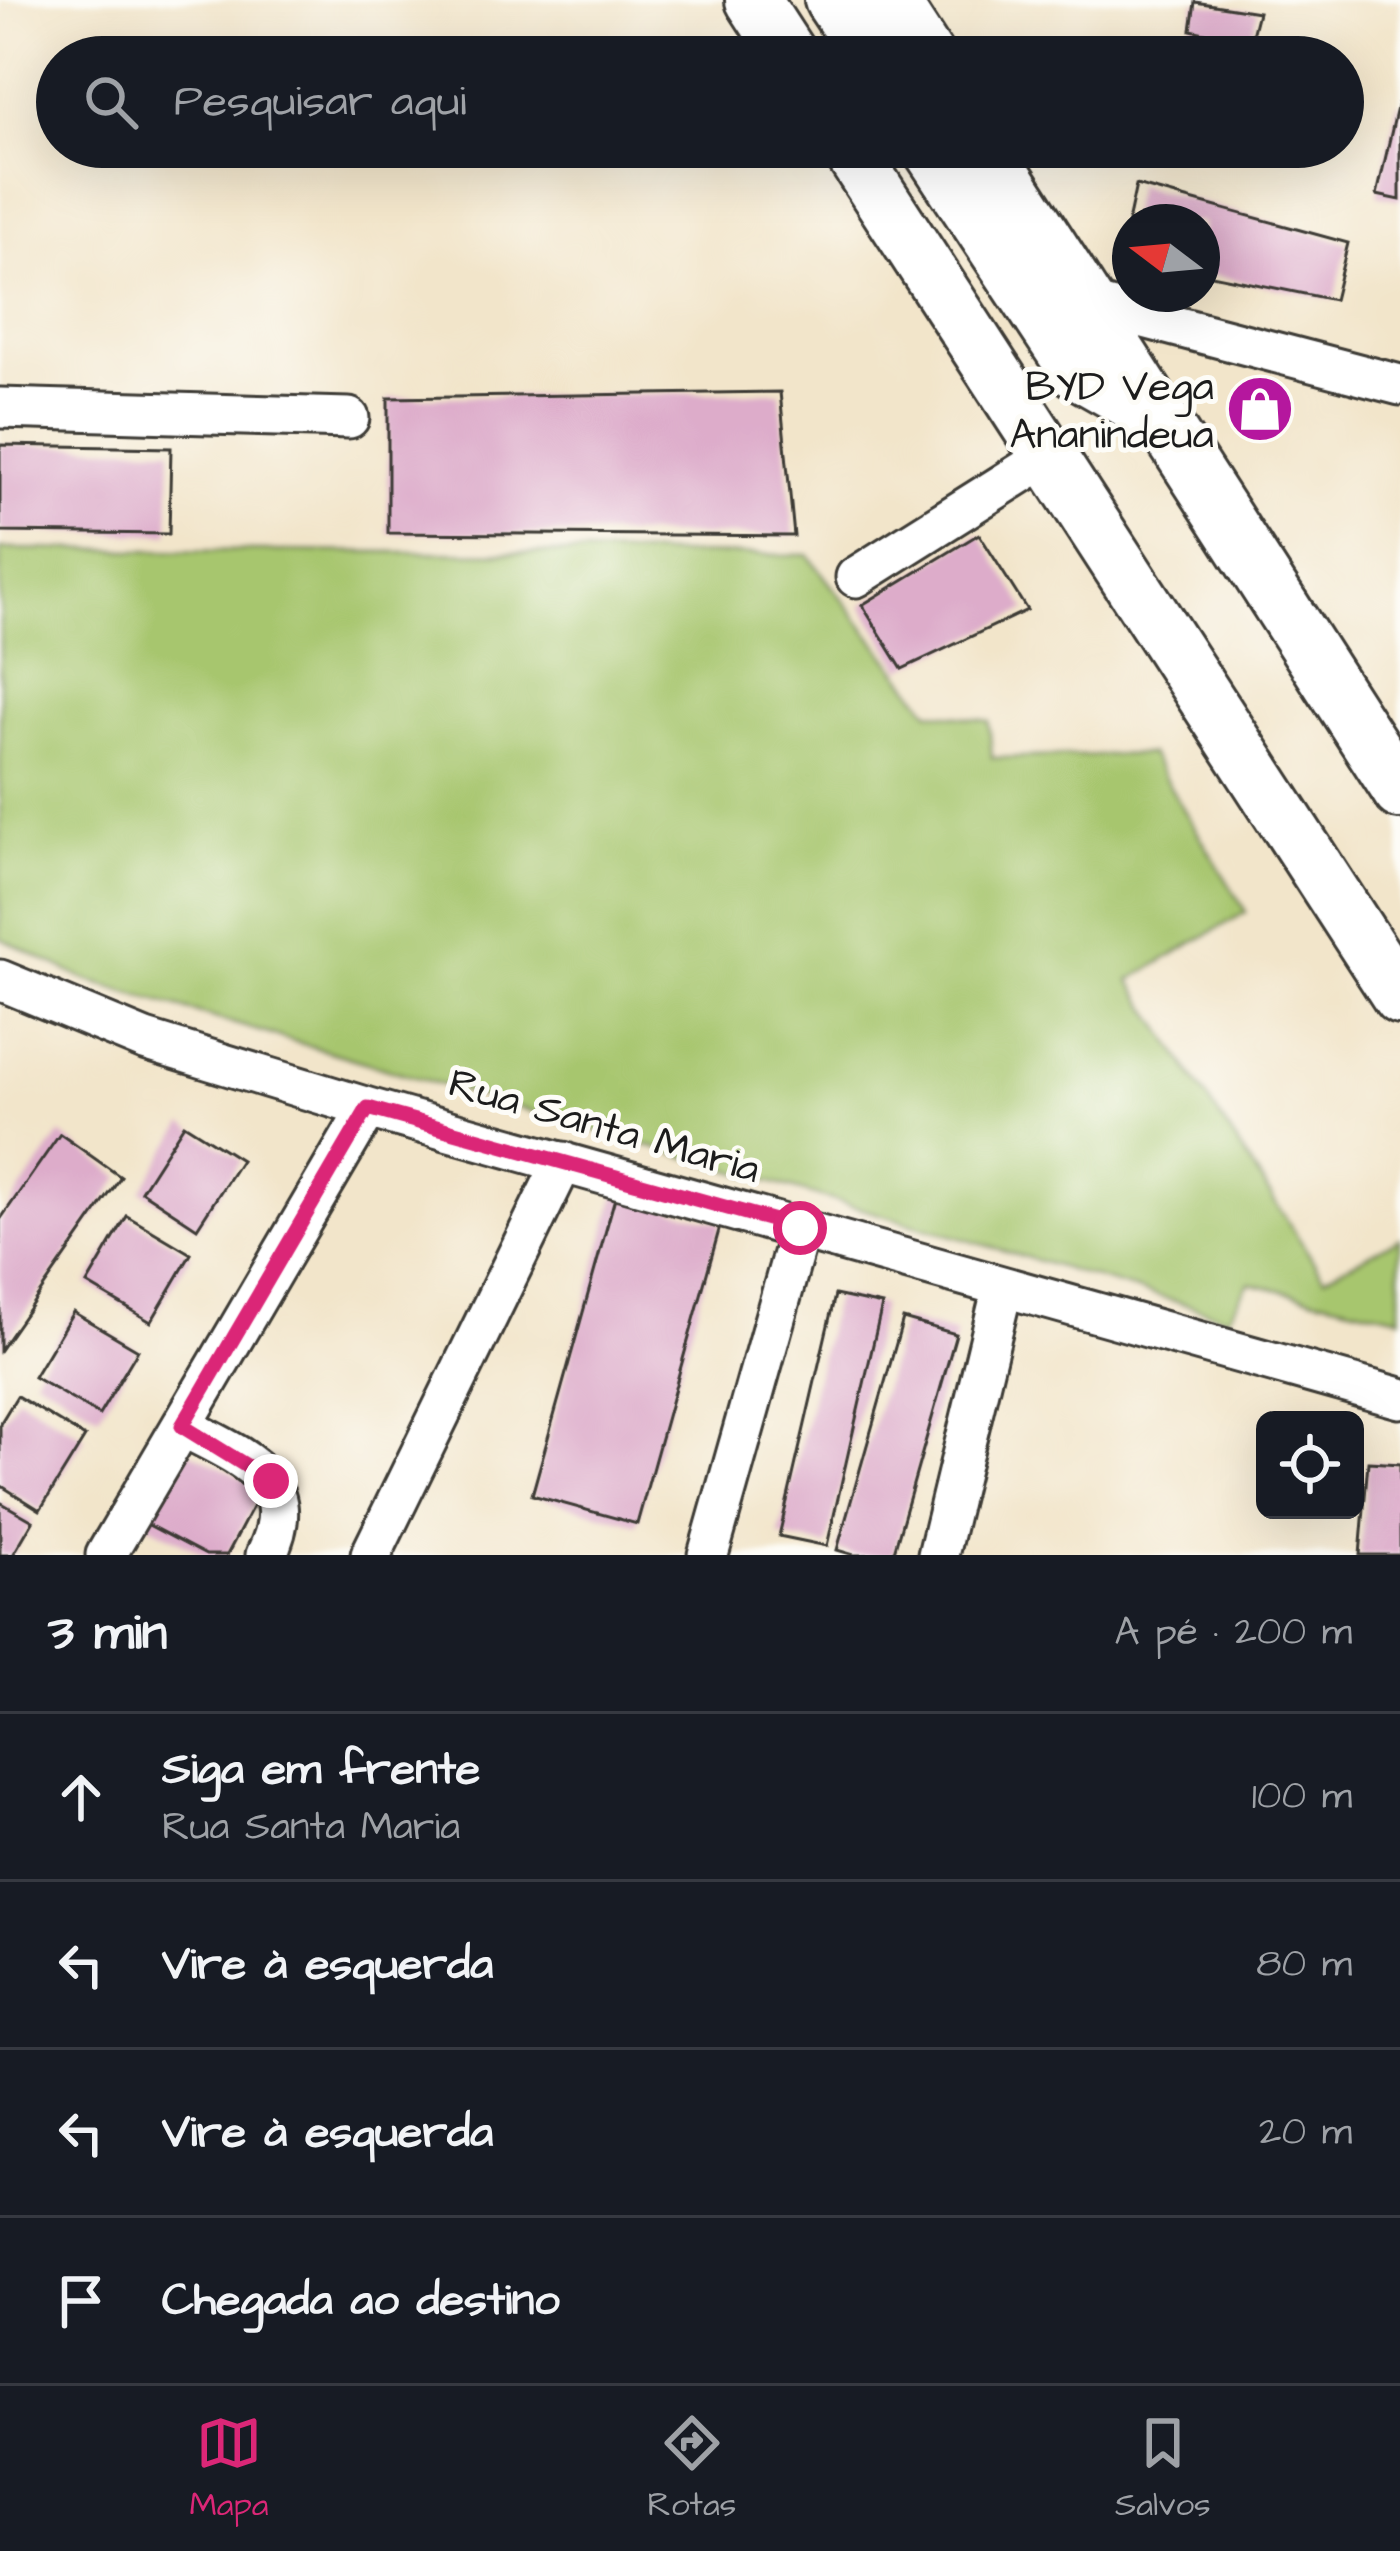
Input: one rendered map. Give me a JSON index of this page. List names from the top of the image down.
{
  "streets": {
    "street": ["Rua Santa Maria"]
  },
  "places": {
    "shop": ["BYD Vega Ananindeua"]
  },
  "north": "left",
  "page": {
    "search": "Pesquisar aqui",
    "heading": ["3 min", "A pé · 200 m"],
    "list": [
      ["Siga em frente", "Rua Santa Maria", "100 m"],
      ["Vire à esquerda", "80 m"],
      ["Vire à esquerda", "20 m"],
      "Chegada ao destino"
    ],
    "nav": ["Mapa", "Rotas", "Salvos"]
  }
}
